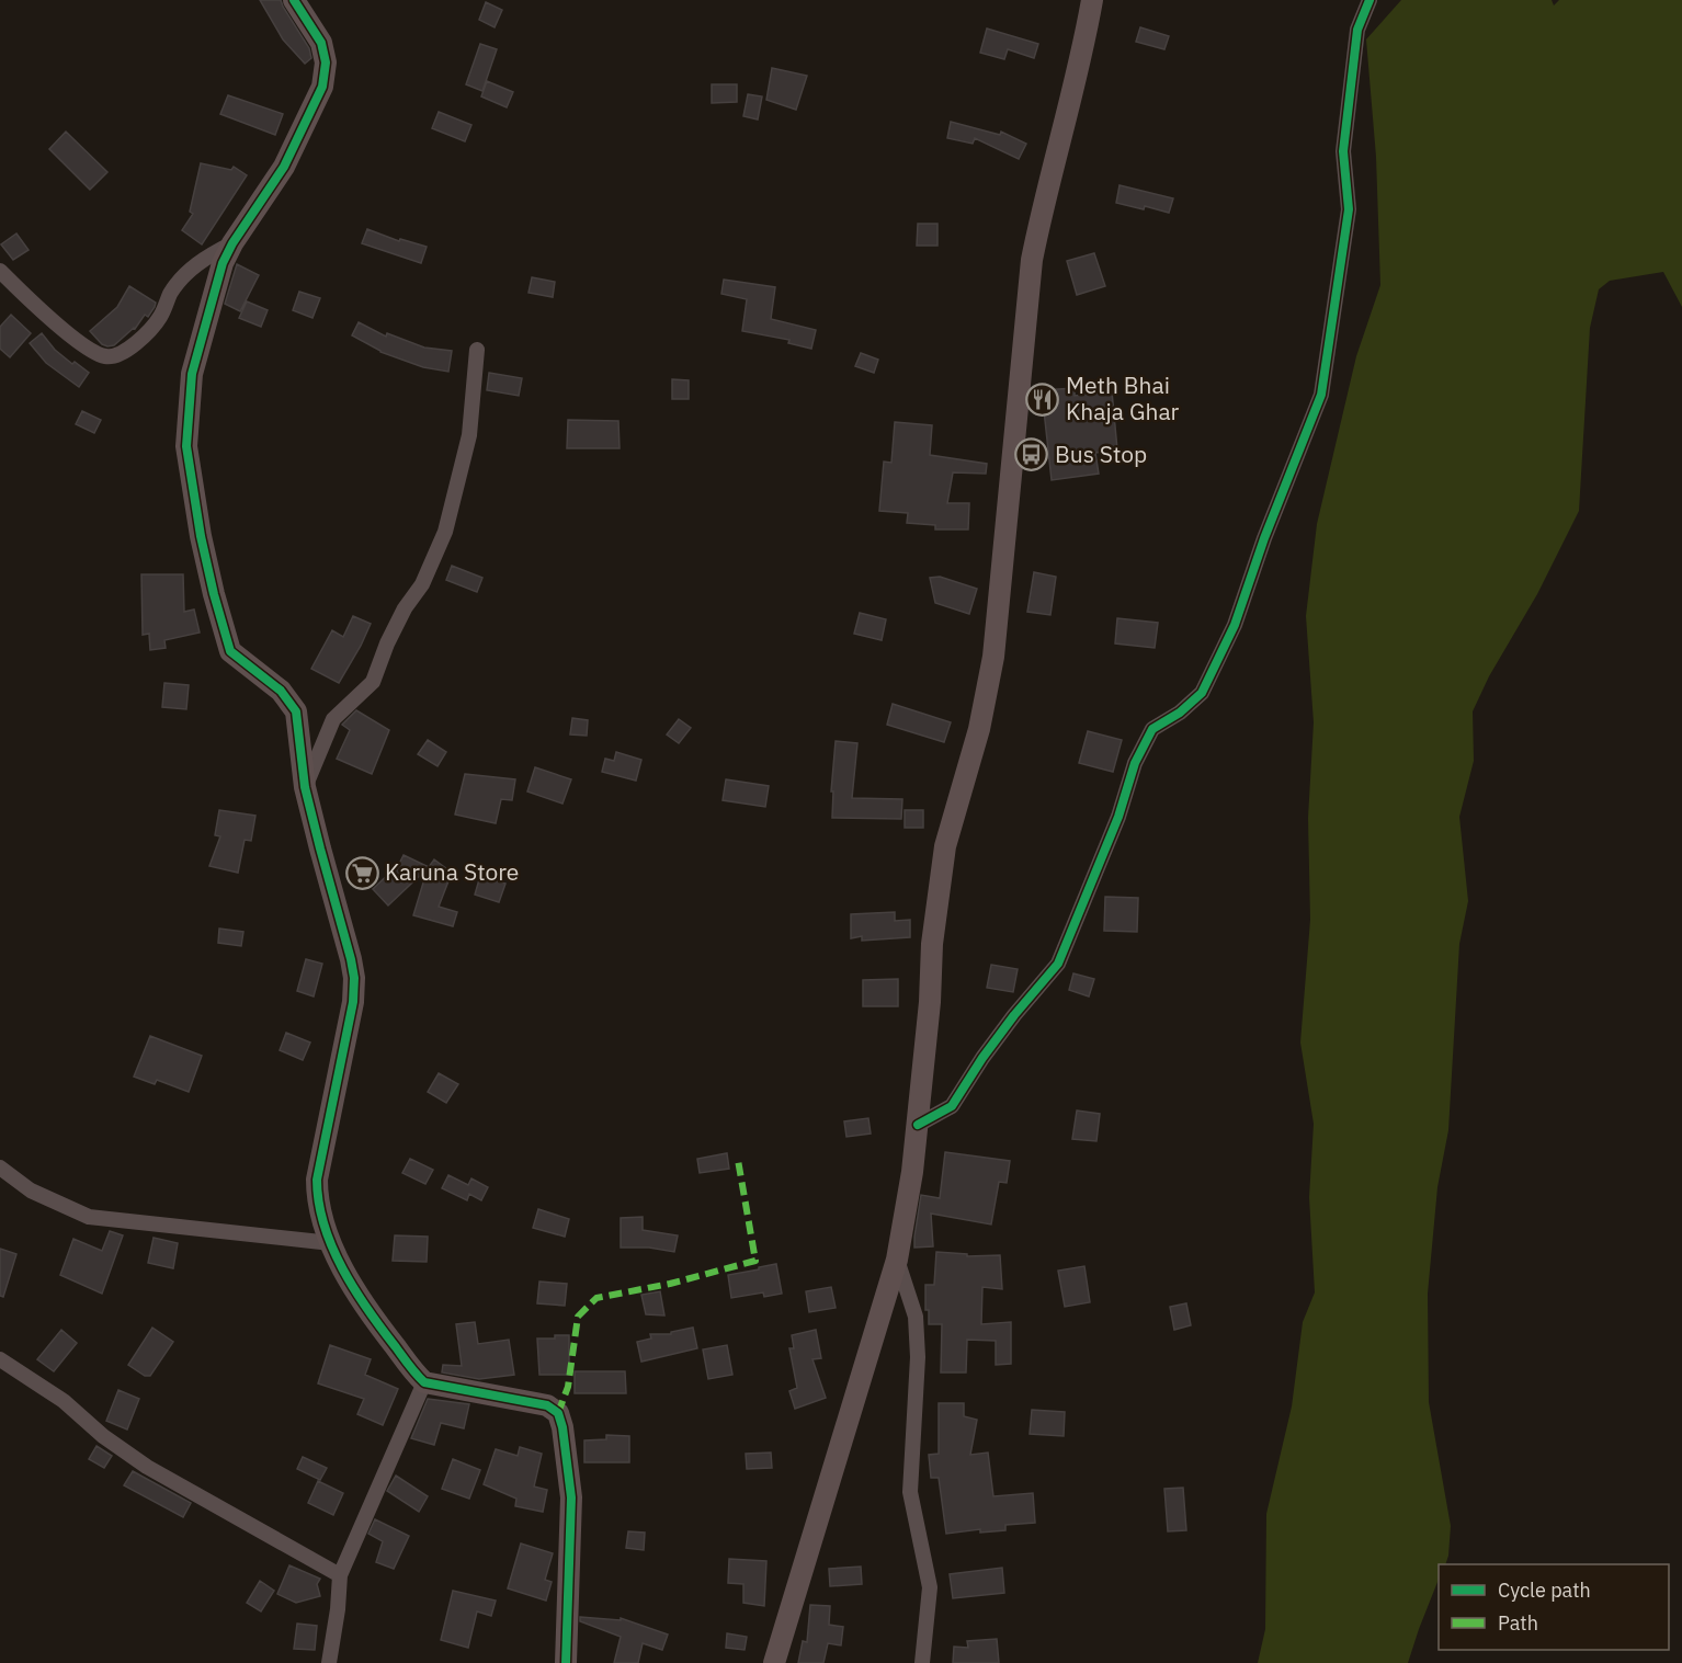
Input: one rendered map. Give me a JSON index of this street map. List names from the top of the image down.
{
  "places": {
    "restaurant": ["Meth Bhai Khaja Ghar"],
    "bus stop": ["Bus Stop"],
    "supermarket": ["Karuna Store"]
  },
  "legend": ["Cycle path", "Path"]
}
